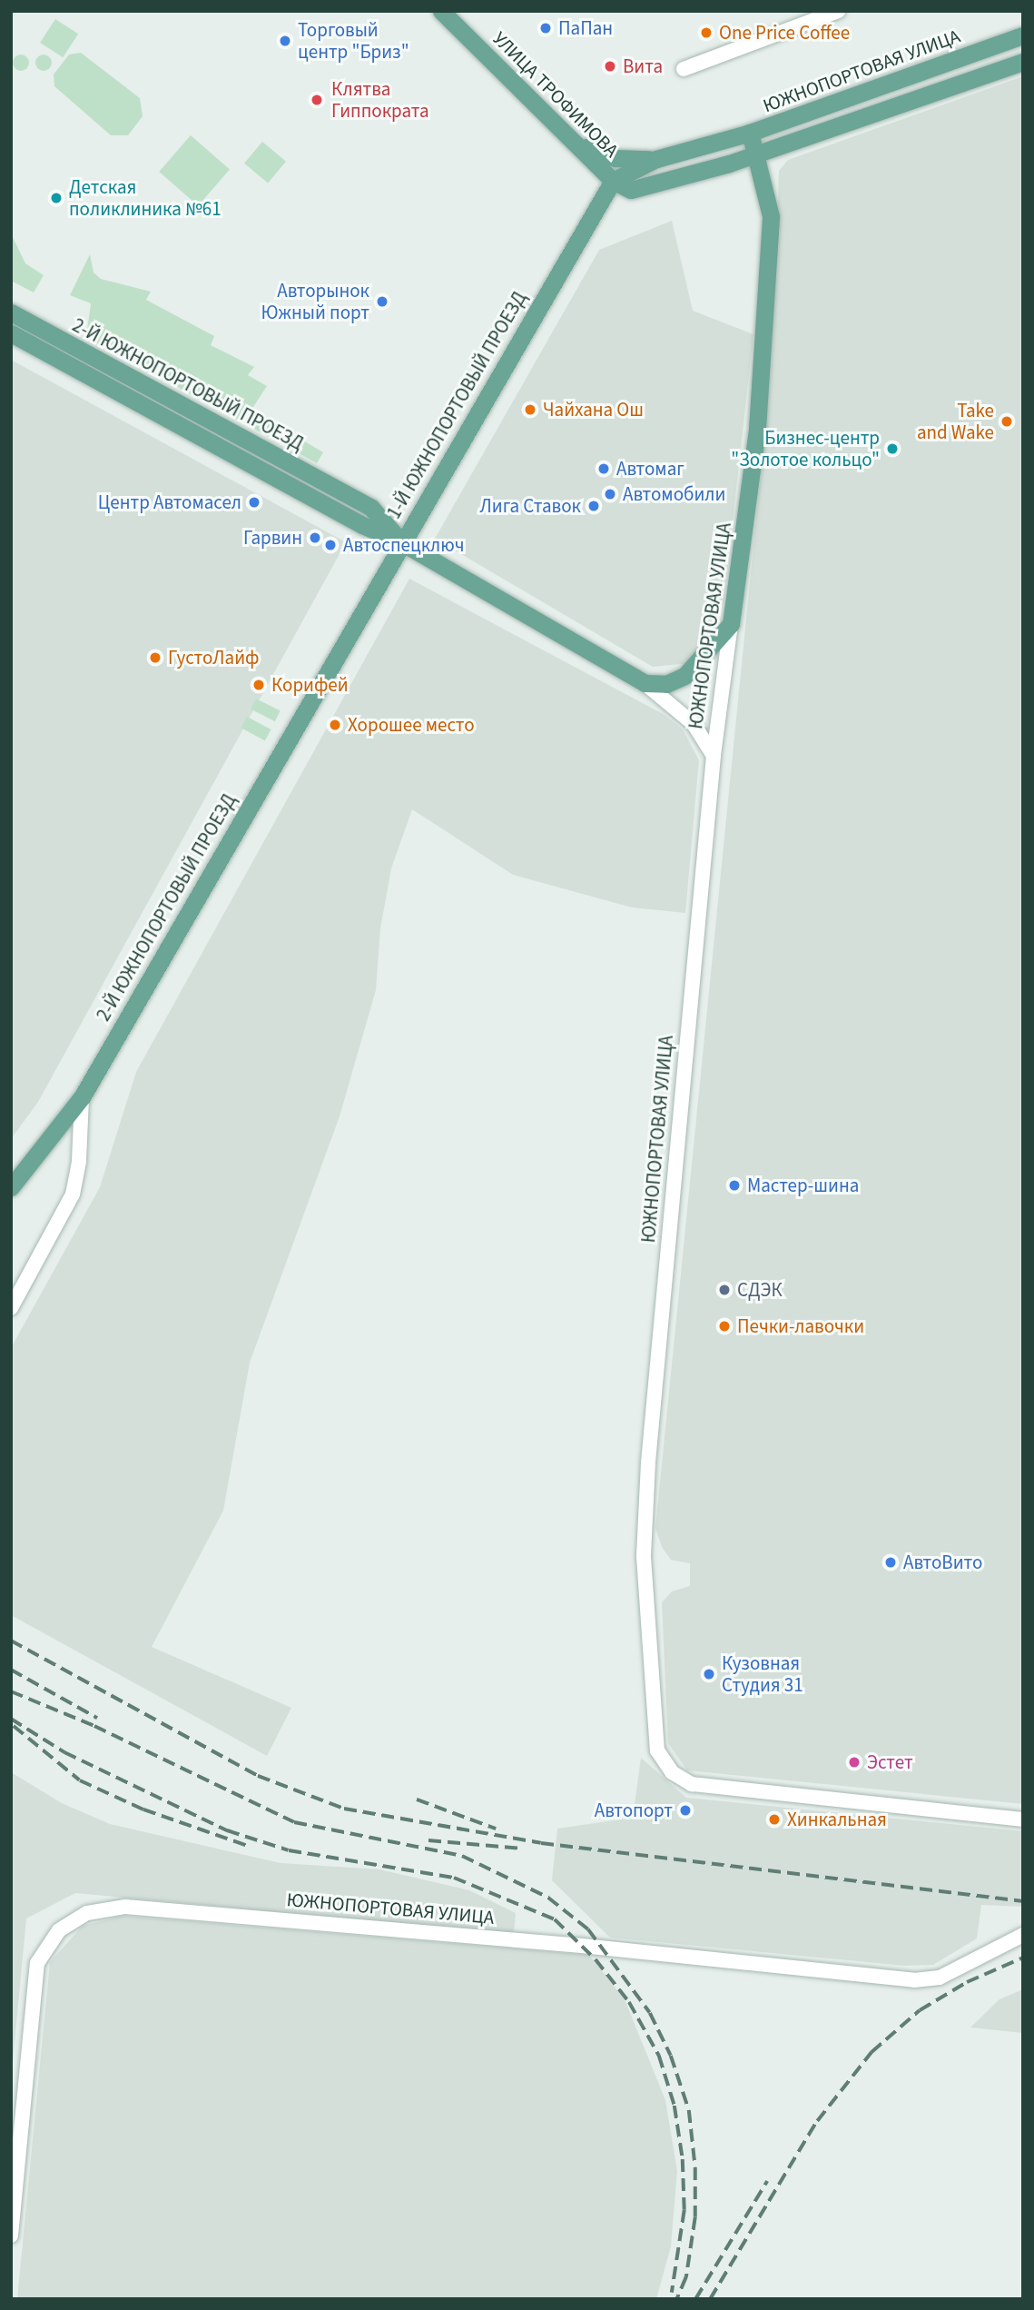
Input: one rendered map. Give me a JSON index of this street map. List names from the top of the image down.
{
  "streets": {
    "main road": [
      "ЮЖНОПОРТОВАЯ УЛИЦА",
      "УЛИЦА ТРОФИМОВА",
      "2-Й ЮЖНОПОРТОВЫЙ ПРОЕЗД",
      "1-Й ЮЖНОПОРТОВЫЙ ПРОЕЗД"
    ]
  },
  "crossings": [
    ["ЮЖНОПОРТОВАЯ УЛИЦА", "УЛИЦА ТРОФИМОВА"],
    ["ЮЖНОПОРТОВАЯ УЛИЦА", "1-Й ЮЖНОПОРТОВЫЙ ПРОЕЗД"],
    ["УЛИЦА ТРОФИМОВА", "1-Й ЮЖНОПОРТОВЫЙ ПРОЕЗД"],
    ["2-Й ЮЖНОПОРТОВЫЙ ПРОЕЗД", "1-Й ЮЖНОПОРТОВЫЙ ПРОЕЗД"]
  ],
  "places": [
    "ПаПан",
    "One Price Coffee",
    "Торговый центр \"Бриз\"",
    "Вита",
    "Клятва Гиппократа",
    "Детская поликлиника №61",
    "Авторынок Южный порт",
    "Чайхана Ош",
    "Take and Wake",
    "Бизнес-центр \"Золотое кольцо\"",
    "Автомаг",
    "Автомобили",
    "Центр Автомасел",
    "Лига Ставок",
    "Гарвин",
    "Автоспецключ",
    "ГустоЛайф",
    "Корифей",
    "Хорошее место",
    "Мастер-шина",
    "СДЭК",
    "Печки-лавочки",
    "АвтоВито",
    "Кузовная Студия 31",
    "Эстет",
    "Автопорт",
    "Хинкальная"
  ]
}
